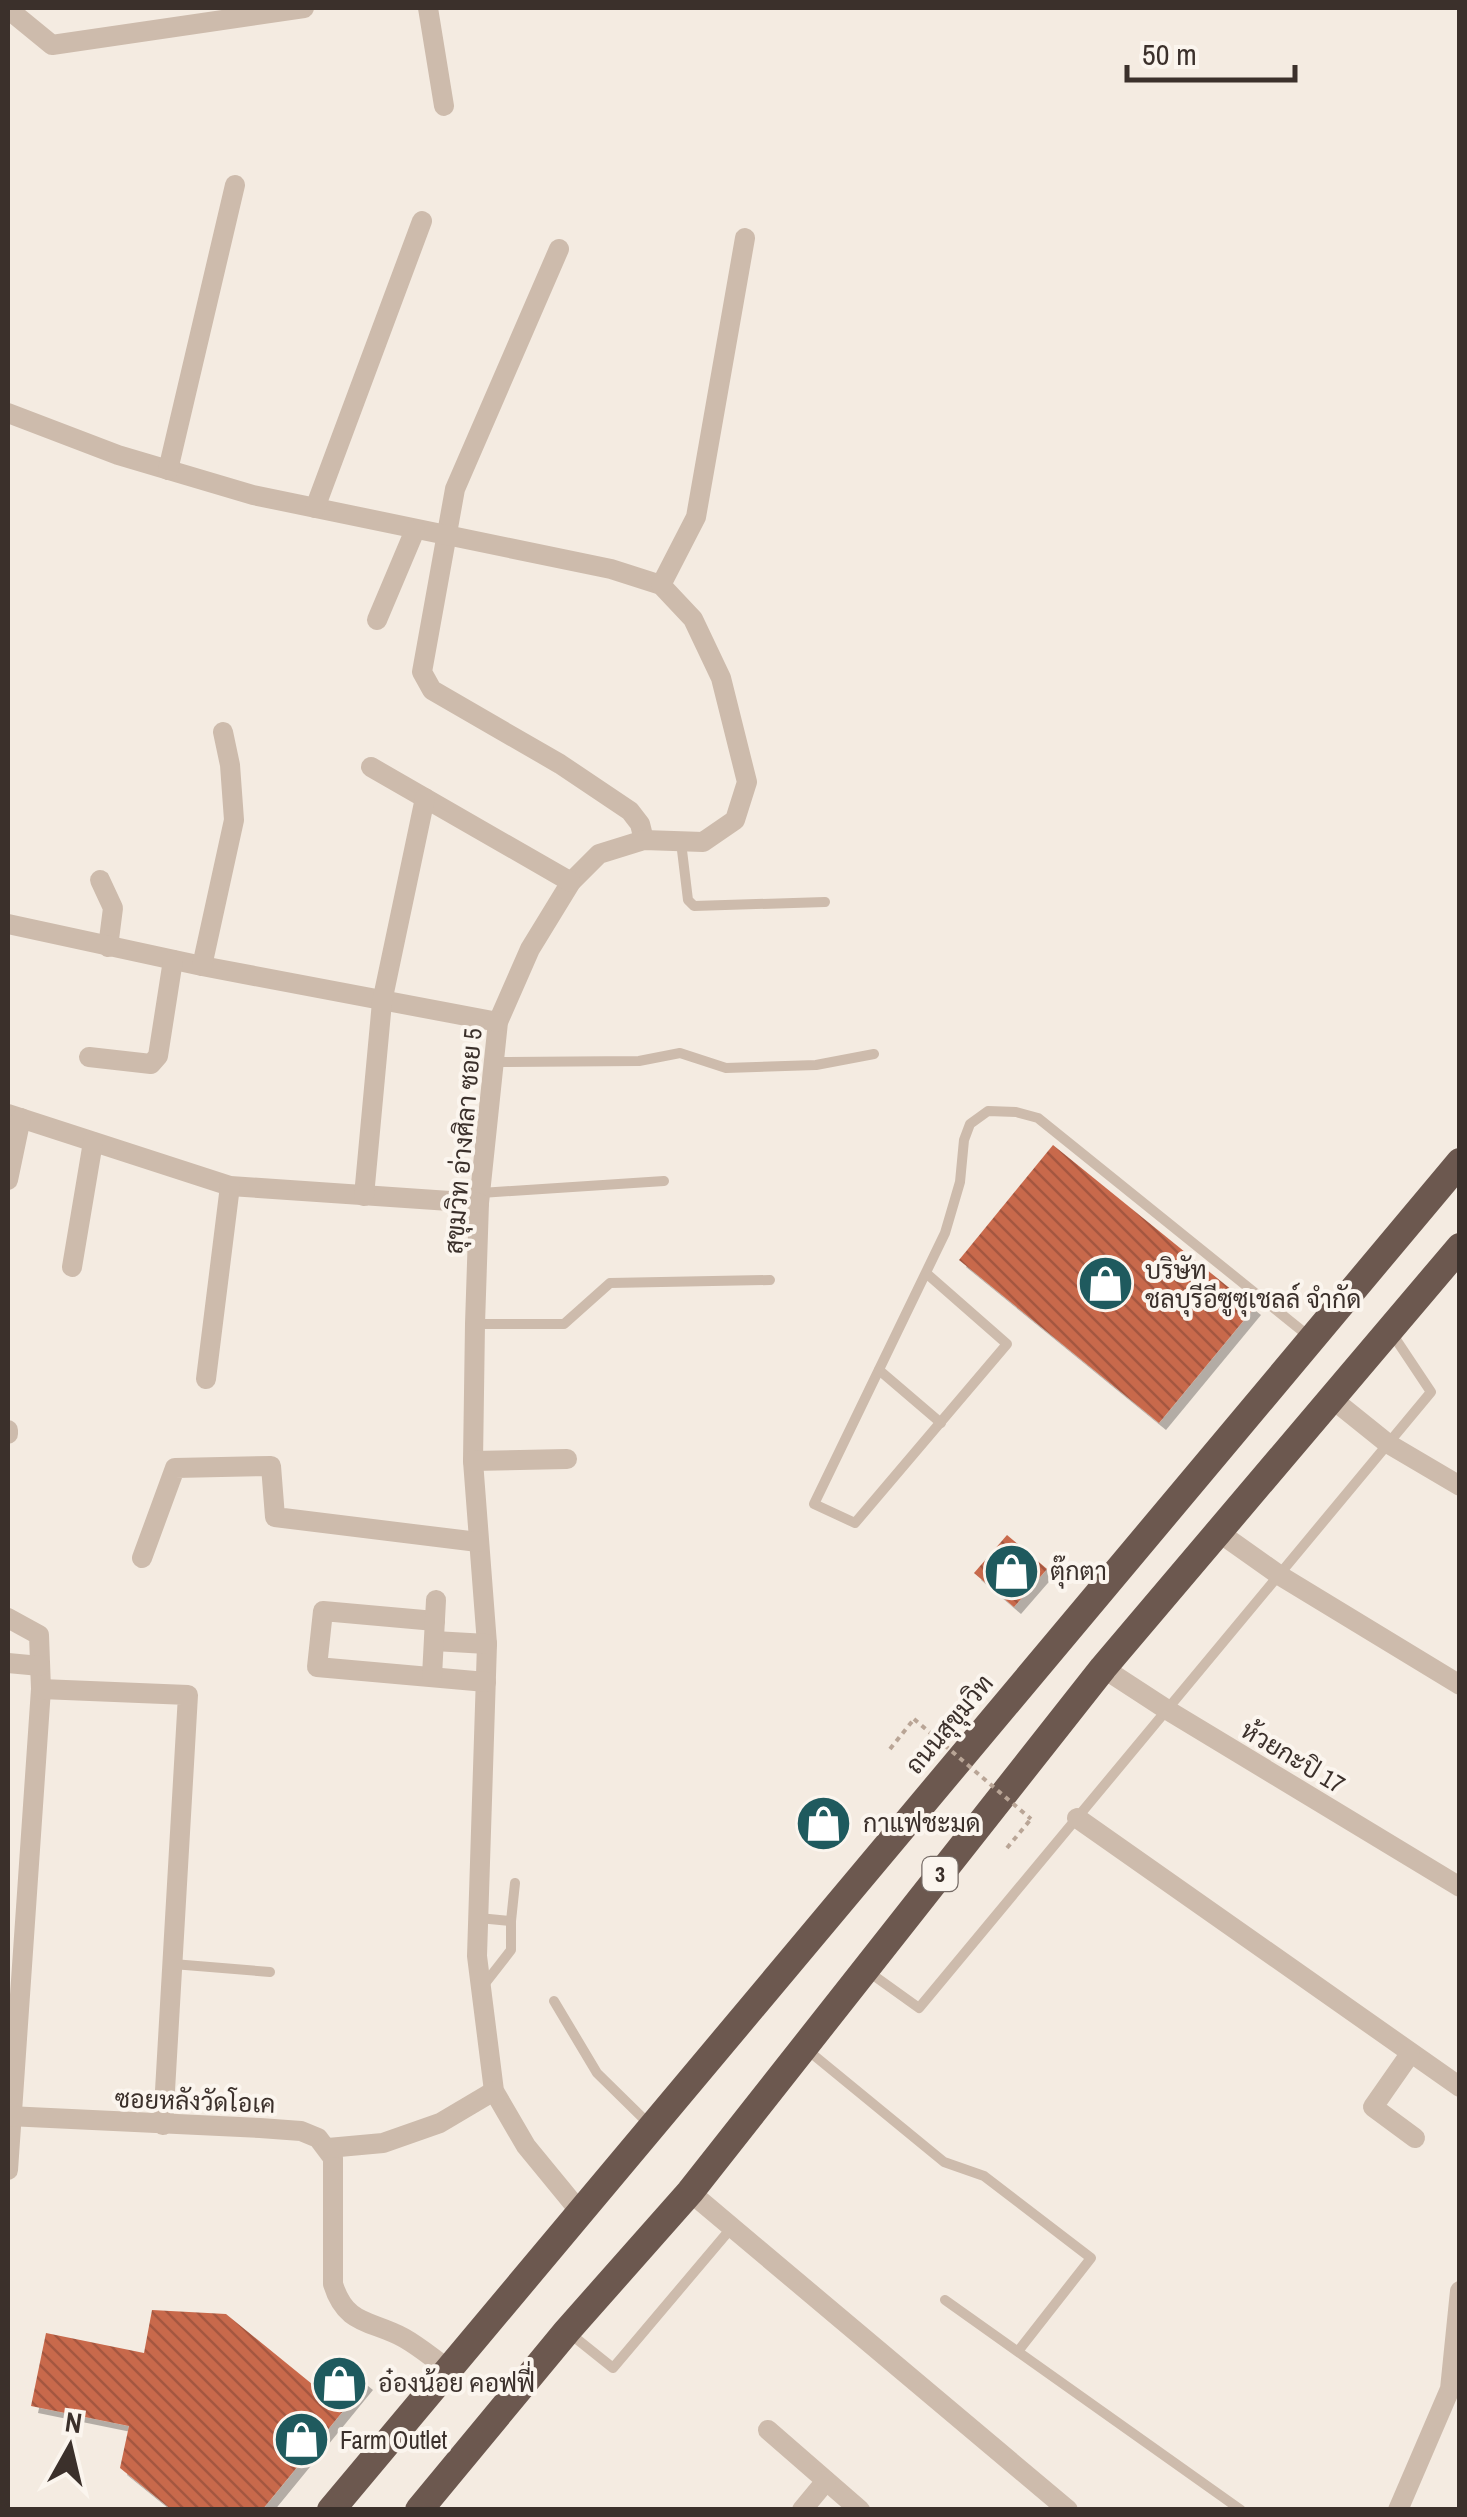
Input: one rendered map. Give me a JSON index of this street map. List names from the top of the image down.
{
  "streets": {
    "highway": ["ถนนสุขุมวิท", "3"],
    "street": ["สุขุมวิท อ่างศิลา ซอย 5", "ห้วยกะปิ 17", "ซอยหลังวัดโอเค"]
  },
  "crossings": [
    ["สุขุมวิท อ่างศิลา ซอย 5", "ถนนสุขุมวิท"],
    ["ห้วยกะปิ 17", "3"]
  ],
  "places": {
    "shop": [
      "บริษัท ชลบุรีอีซูซุเชลล์ จำกัด",
      "ตุ๊กตา",
      "กาแฟชะมด",
      "อ๋องน้อย คอฟฟี่",
      "Farm Outlet"
    ]
  },
  "scale_bar": "50 m",
  "north": "top"
}
